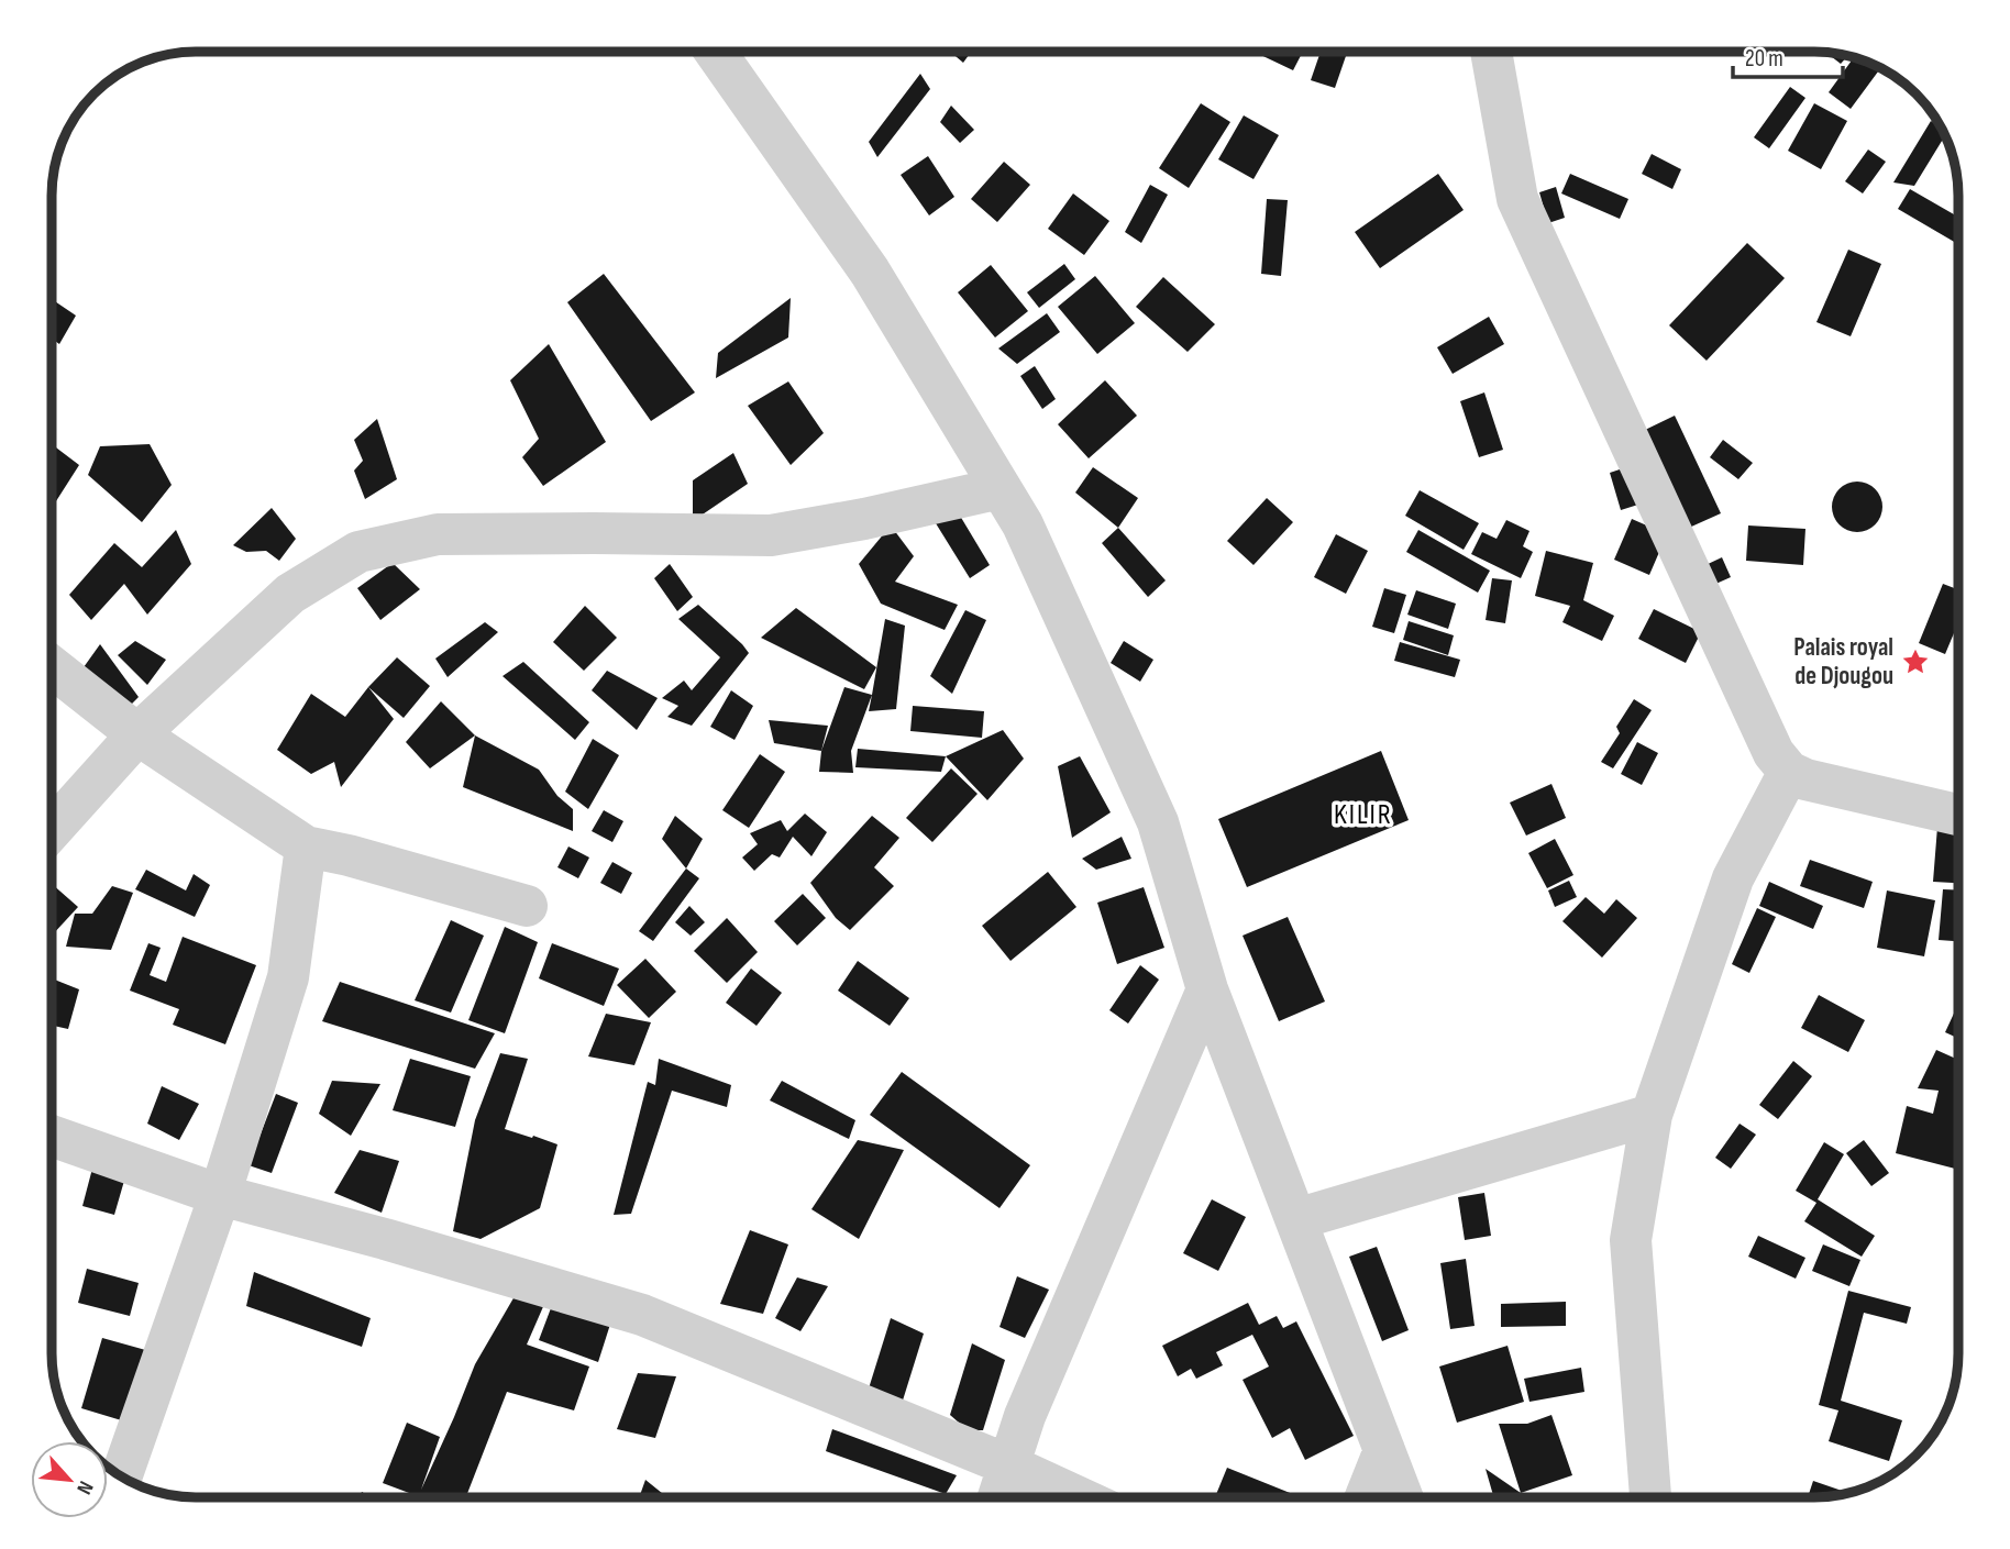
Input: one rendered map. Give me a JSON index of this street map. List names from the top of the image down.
{
  "districts": ["KILIR"],
  "places": {
    "place": ["Palais royal de Djougou"]
  },
  "scale_bar": "20 m",
  "north": "bottom right"
}
